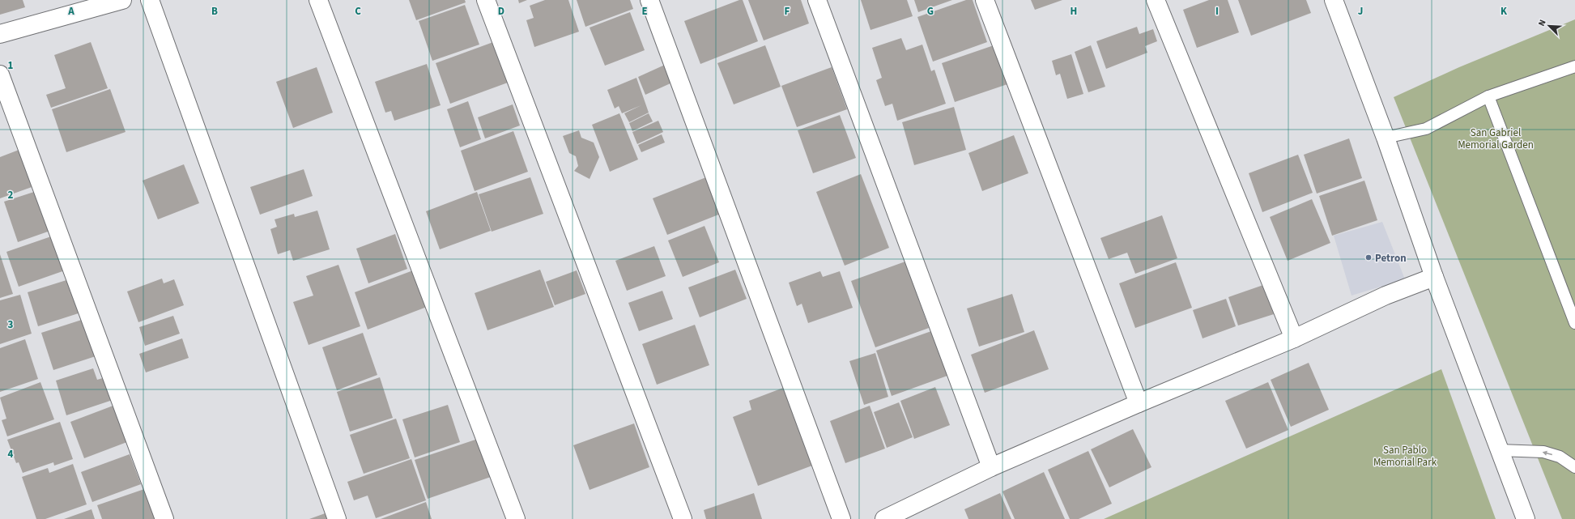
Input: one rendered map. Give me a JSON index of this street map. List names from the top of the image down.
{
  "parks": ["San Gabriel Memorial Garden", "San Pablo Memorial Park"],
  "places": ["Petron"],
  "north": "top left",
  "grid": {
    "columns": [
      "A",
      "B",
      "C",
      "D",
      "E",
      "F",
      "G",
      "H",
      "I",
      "J",
      "K"
    ],
    "rows": [
      "1",
      "2",
      "3",
      "4"
    ]
  }
}
